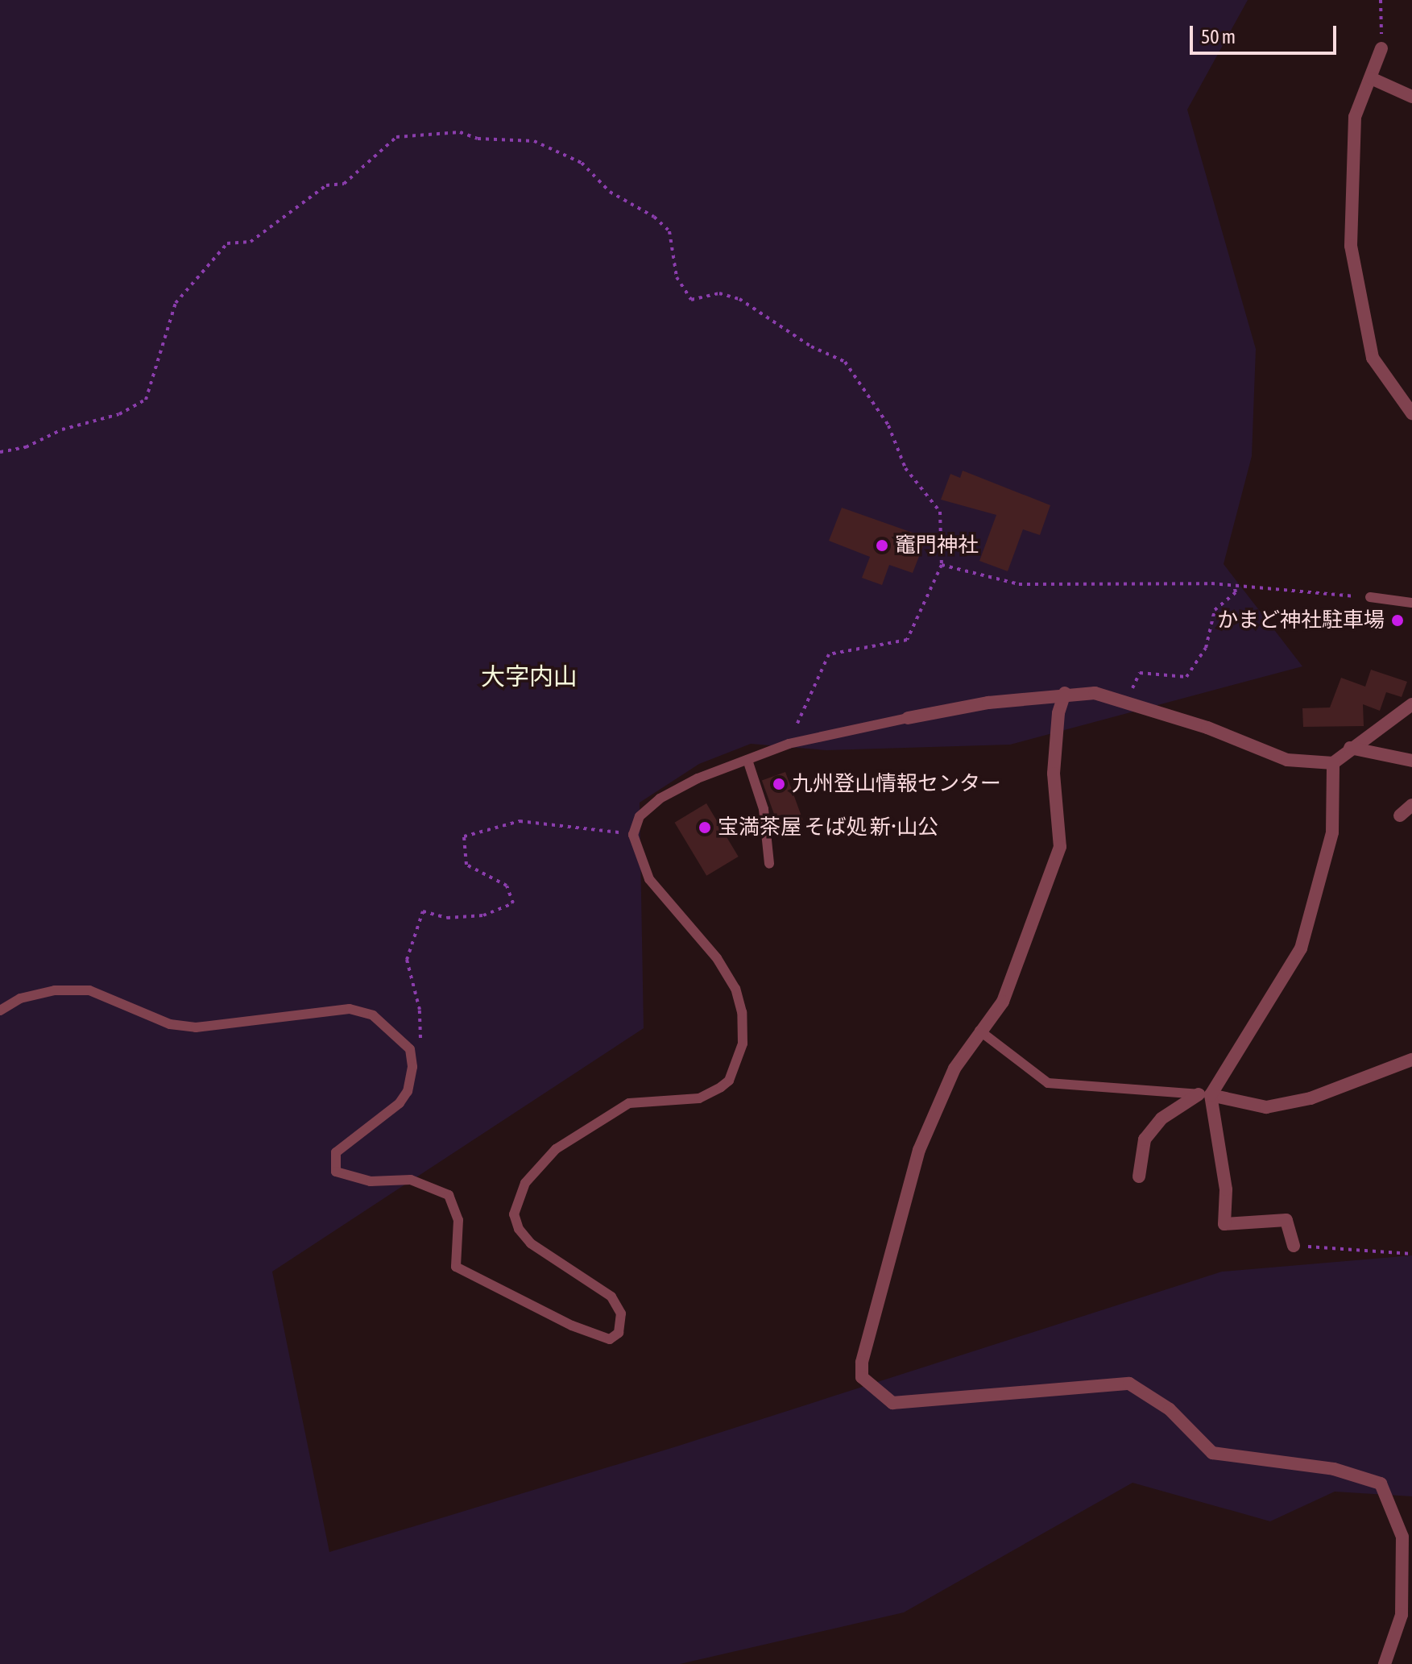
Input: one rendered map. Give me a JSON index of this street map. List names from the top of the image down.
{
  "districts": ["大字内山"],
  "places": [
    "竈門神社",
    "かまど神社駐車場",
    "九州登山情報センター",
    "宝満茶屋 そば処 新•山公"
  ],
  "scale_bar": "50 m"
}
